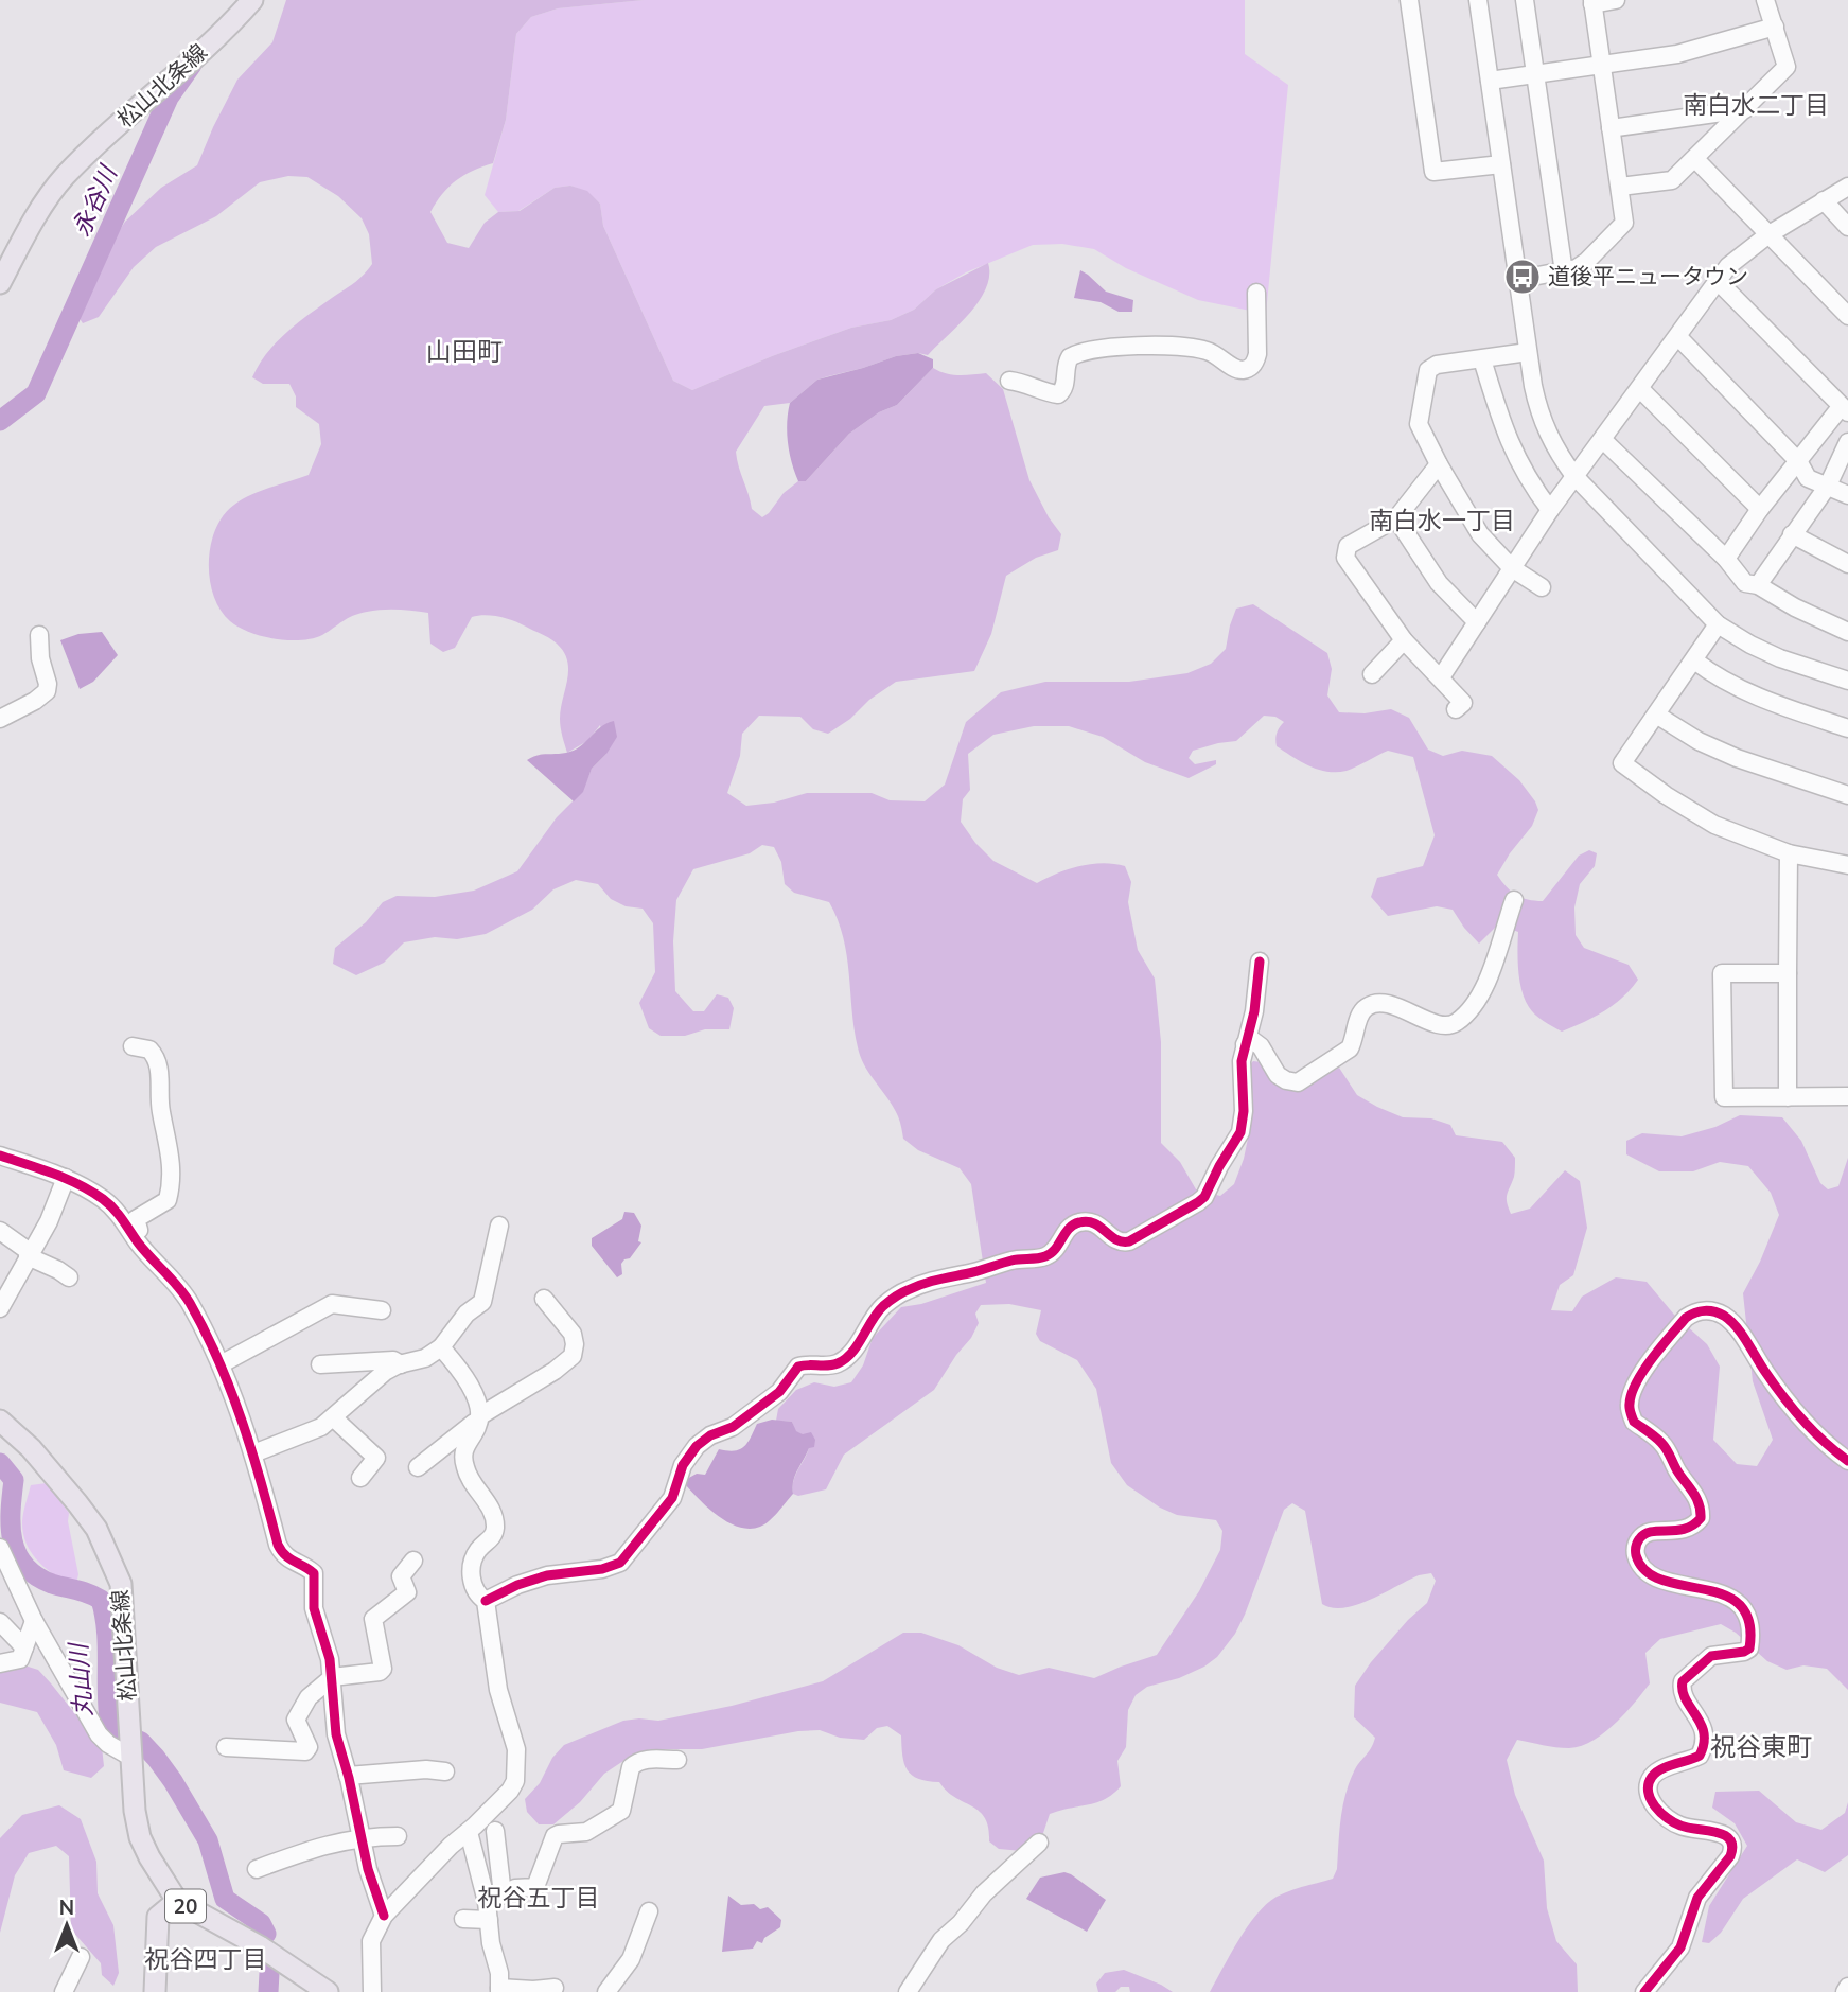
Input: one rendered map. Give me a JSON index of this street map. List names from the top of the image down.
{
  "streets": {
    "main road": ["松山北条線", "20"]
  },
  "crossings": [
    ["松山北条線", "20"]
  ],
  "districts": [
    "南白水二丁目",
    "山田町",
    "南白水一丁目",
    "祝谷東町",
    "祝谷五丁目",
    "祝谷四丁目"
  ],
  "water": ["永谷川", "丸山川"],
  "places": {
    "bus stop": ["道後平ニュータウン"]
  },
  "north": "top"
}
